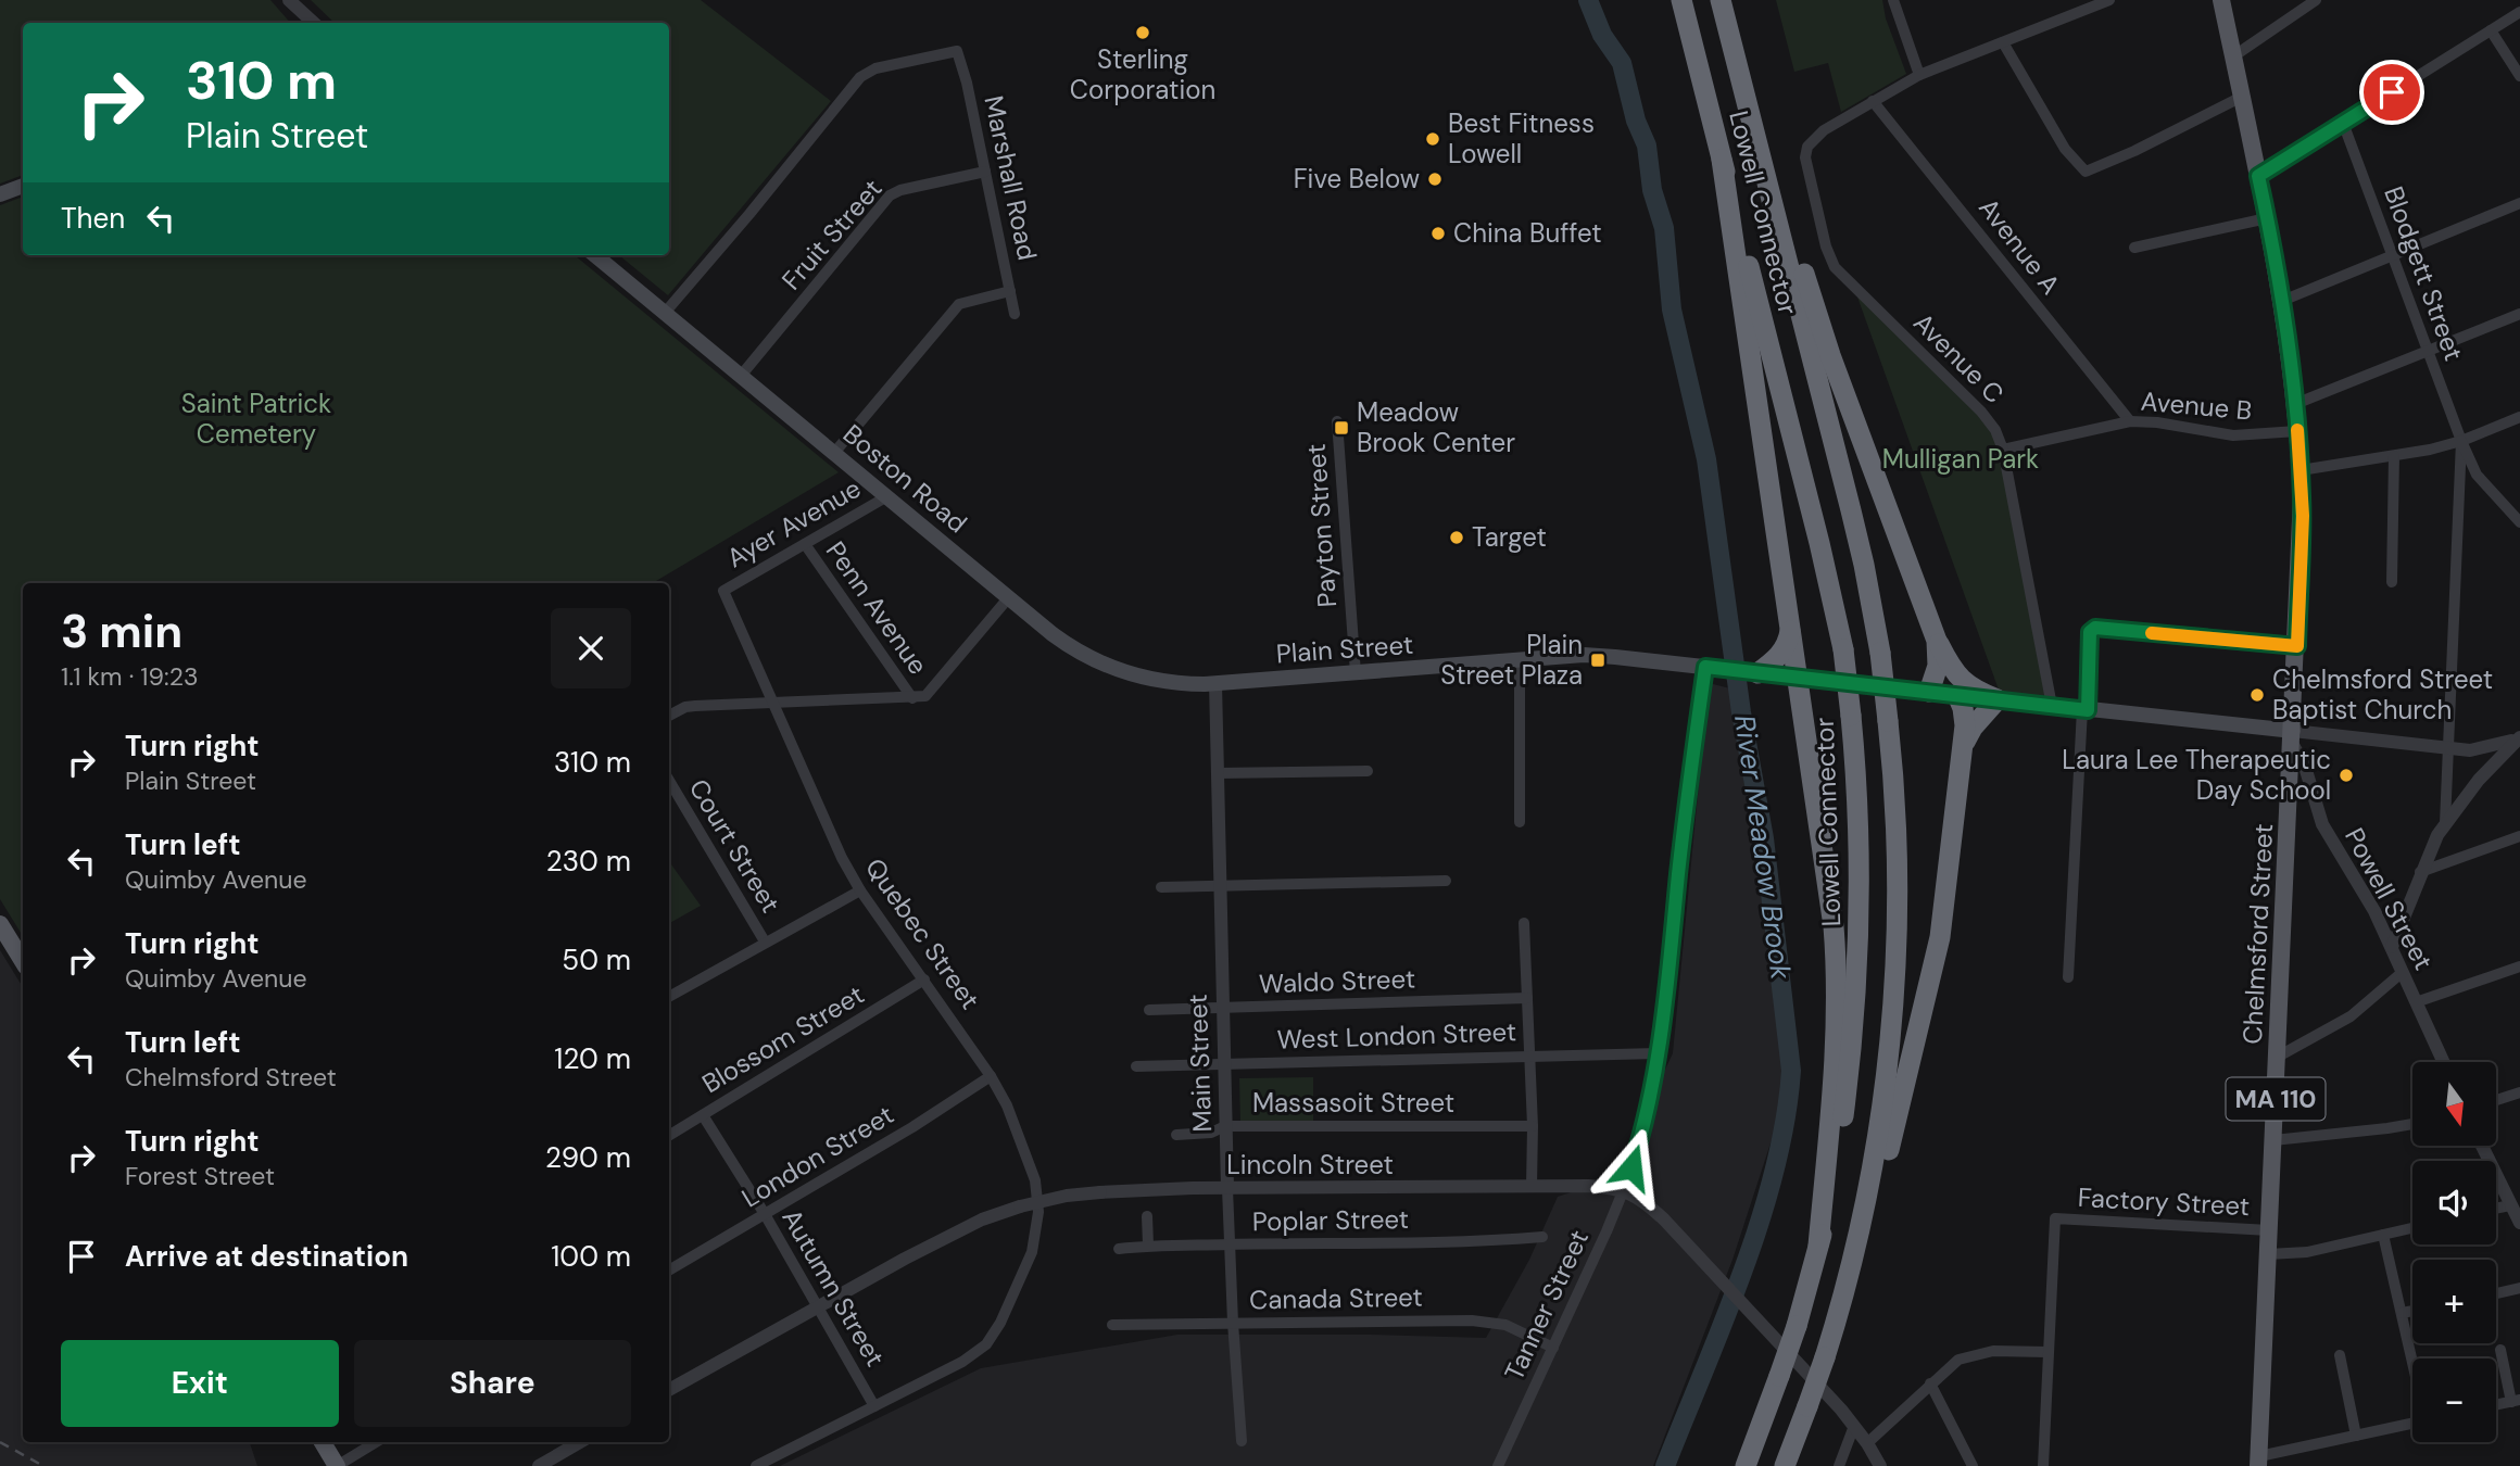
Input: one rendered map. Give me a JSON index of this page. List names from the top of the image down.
{
  "streets": {
    "highway": ["Lowell Connector"],
    "main road": [
      "Boston Road",
      "Plain Street",
      "Chelmsford Street",
      "MA 110"
    ],
    "street": [
      "Marshall Road",
      "Fruit Street",
      "Avenue A",
      "Blodgett Street",
      "Avenue C",
      "Avenue B",
      "Ayer Avenue",
      "Payton Street",
      "Penn Avenue",
      "Court Street",
      "Powell Street",
      "Quebec Street",
      "Waldo Street",
      "West London Street",
      "Blossom Street",
      "Main Street",
      "Massasoit Street",
      "London Street",
      "Lincoln Street",
      "Factory Street",
      "Poplar Street",
      "Autumn Street",
      "Canada Street",
      "Tanner Street"
    ]
  },
  "crossings": [
    ["Marshall Road", "Fruit Street"],
    ["Marshall Road", "Boston Road"],
    ["Fruit Street", "Boston Road"],
    ["Avenue A", "Avenue C"],
    ["Avenue A", "Avenue B"],
    ["Avenue C", "Avenue B"],
    ["Avenue C", "Plain Street"],
    ["Avenue B", "Chelmsford Street"],
    ["Boston Road", "Ayer Avenue"],
    ["Boston Road", "Plain Street"],
    ["Boston Road", "Main Street"],
    ["Ayer Avenue", "Penn Avenue"],
    ["Ayer Avenue", "Quebec Street"],
    ["Payton Street", "Plain Street"],
    ["Plain Street", "Powell Street"],
    ["Plain Street", "Chelmsford Street"],
    ["Plain Street", "Main Street"],
    ["Plain Street", "Tanner Street"],
    ["Powell Street", "Chelmsford Street"],
    ["Quebec Street", "Blossom Street"],
    ["Quebec Street", "London Street"],
    ["Quebec Street", "Autumn Street"],
    ["Chelmsford Street", "Factory Street"],
    ["Waldo Street", "Main Street"],
    ["West London Street", "Main Street"],
    ["West London Street", "Tanner Street"],
    ["Blossom Street", "Autumn Street"],
    ["Main Street", "Massasoit Street"],
    ["Main Street", "Lincoln Street"],
    ["Main Street", "Poplar Street"],
    ["Main Street", "Canada Street"],
    ["London Street", "Autumn Street"],
    ["Lincoln Street", "Autumn Street"],
    ["Lincoln Street", "Tanner Street"],
    ["Canada Street", "Tanner Street"]
  ],
  "water": ["River Meadow Brook"],
  "parks": ["Saint Patrick Cemetery", "Mulligan Park"],
  "places": {
    "other": [
      "Sterling Corporation",
      "Best Fitness Lowell",
      "Five Below",
      "China Buffet",
      "Target",
      "Chelmsford Street Baptist Church",
      "Laura Lee Therapeutic Day School"
    ],
    "transit": ["Meadow Brook Center", "Plain Street Plaza"]
  },
  "north": "bottom",
  "page": {
    "turn": ["310 m", "Plain Street"],
    "then": "Then",
    "heading": ["3 min", "1.1 km · 19:23"],
    "list": [
      {
        "name": "Turn right",
        "note": "Plain Street",
        "value": "310 m"
      },
      {
        "name": "Turn left",
        "note": "Quimby Avenue",
        "value": "230 m"
      },
      {
        "name": "Turn right",
        "note": "Quimby Avenue",
        "value": "50 m"
      },
      {
        "name": "Turn left",
        "note": "Chelmsford Street",
        "value": "120 m"
      },
      {
        "name": "Turn right",
        "note": "Forest Street",
        "value": "290 m"
      },
      {
        "name": "Arrive at destination",
        "value": "100 m"
      }
    ],
    "map_buttons": ["+", "−"],
    "buttons": ["Exit", "Share"]
  }
}
